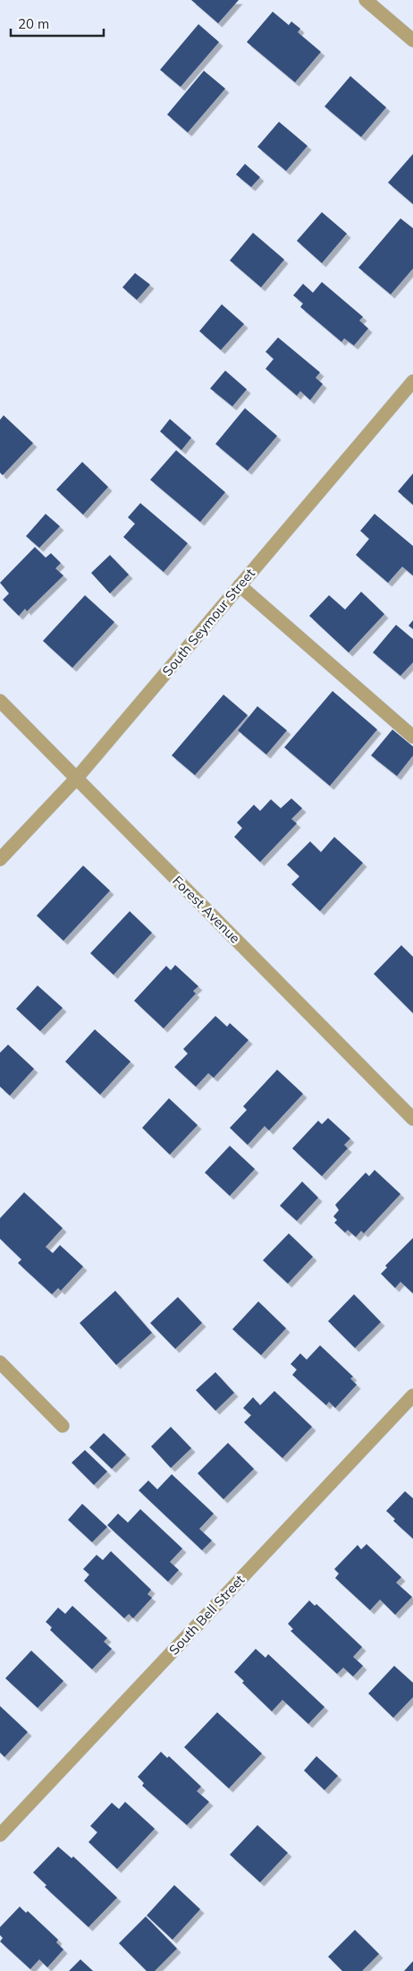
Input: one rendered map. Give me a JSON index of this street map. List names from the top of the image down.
{
  "streets": {
    "street": ["South Seymour Street", "Forest Avenue", "South Bell Street"]
  },
  "crossings": [
    ["South Seymour Street", "Forest Avenue"]
  ],
  "scale_bar": "20 m"
}
